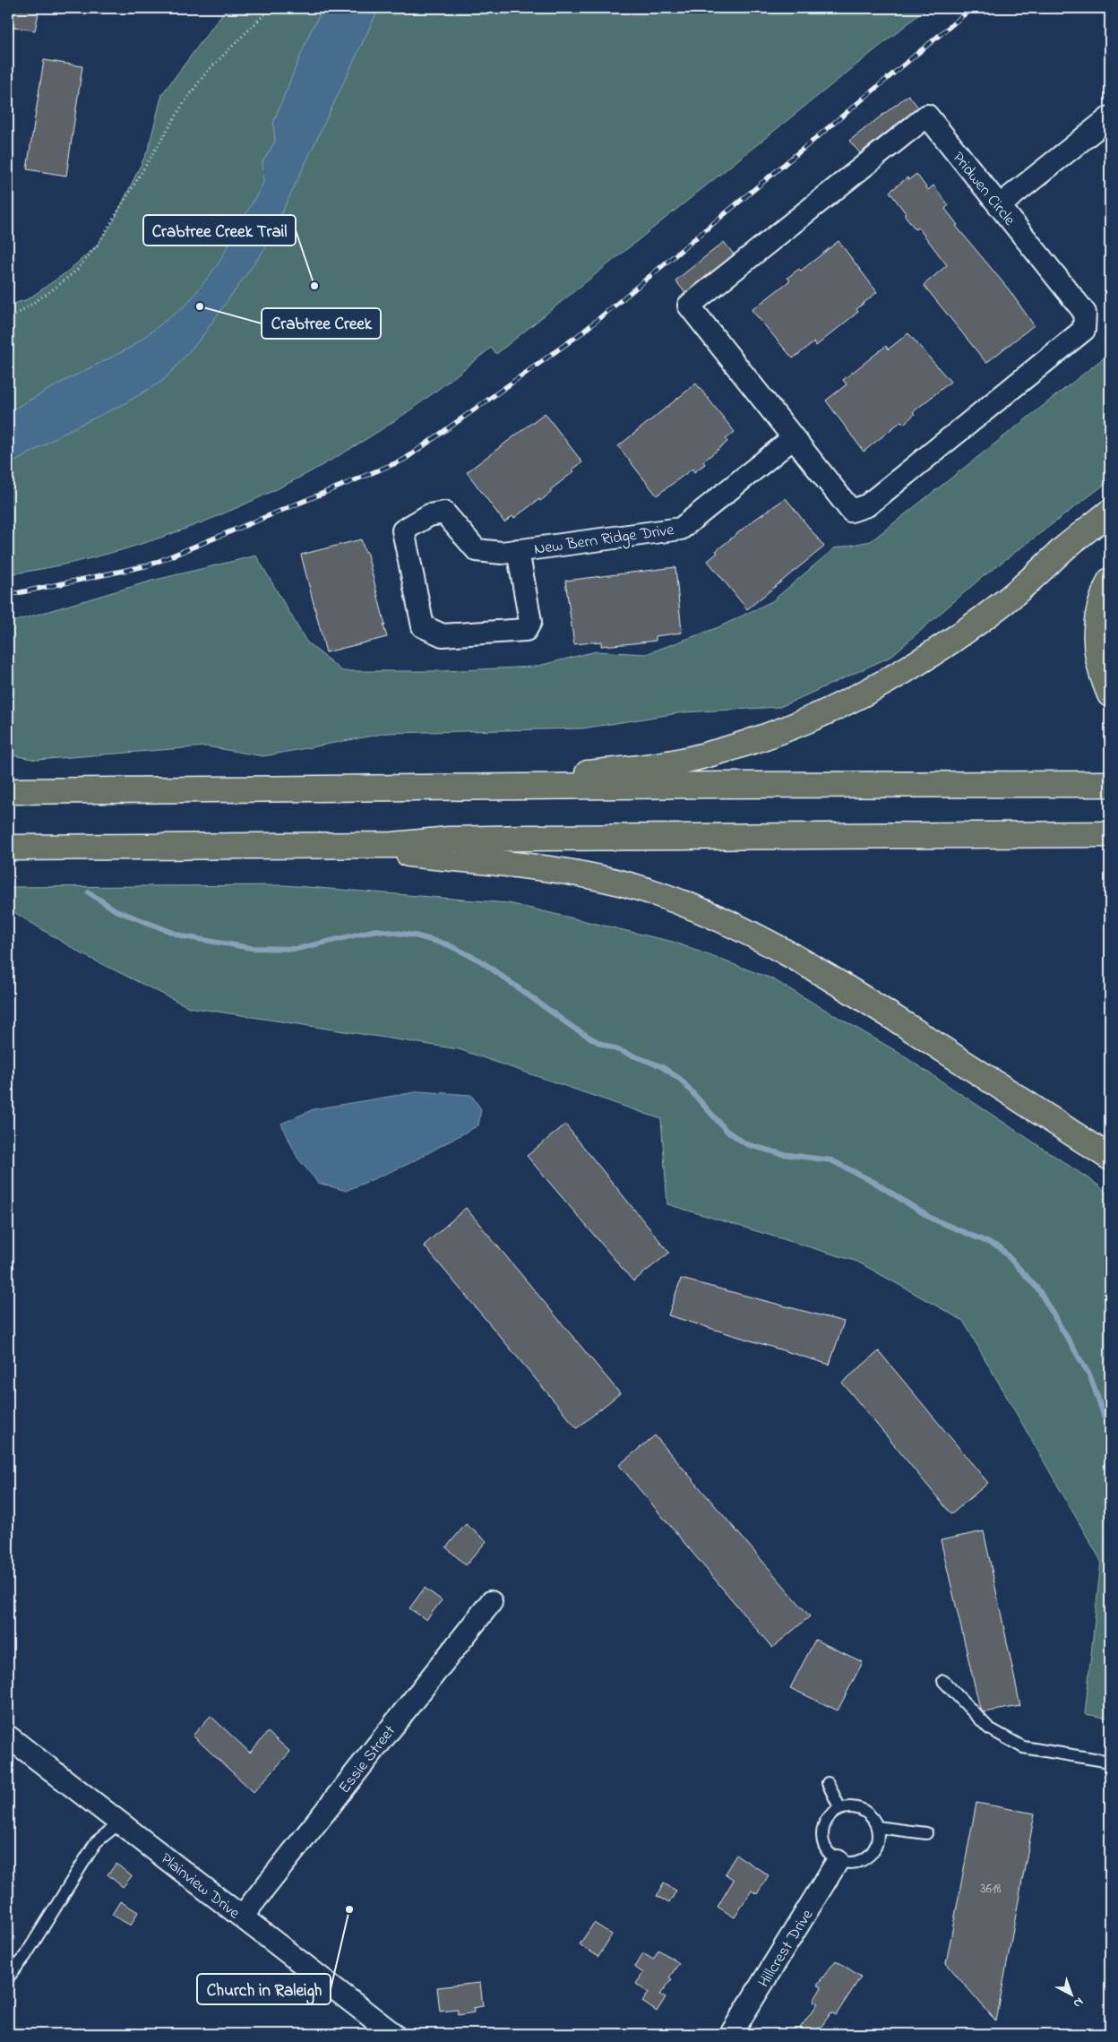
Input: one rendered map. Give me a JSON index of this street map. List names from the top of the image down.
{
  "streets": {
    "street": [
      "Pridwen Circle",
      "New Bern Ridge Drive",
      "Essie Street",
      "Plainview Drive",
      "Hillcrest Drive"
    ]
  },
  "crossings": [
    ["Pridwen Circle", "New Bern Ridge Drive"],
    ["Essie Street", "Plainview Drive"]
  ],
  "places": ["Crabtree Creek Trail", "Crabtree Creek", "Church in Raleigh"],
  "house_numbers": ["3618"],
  "north": "bottom right"
}
